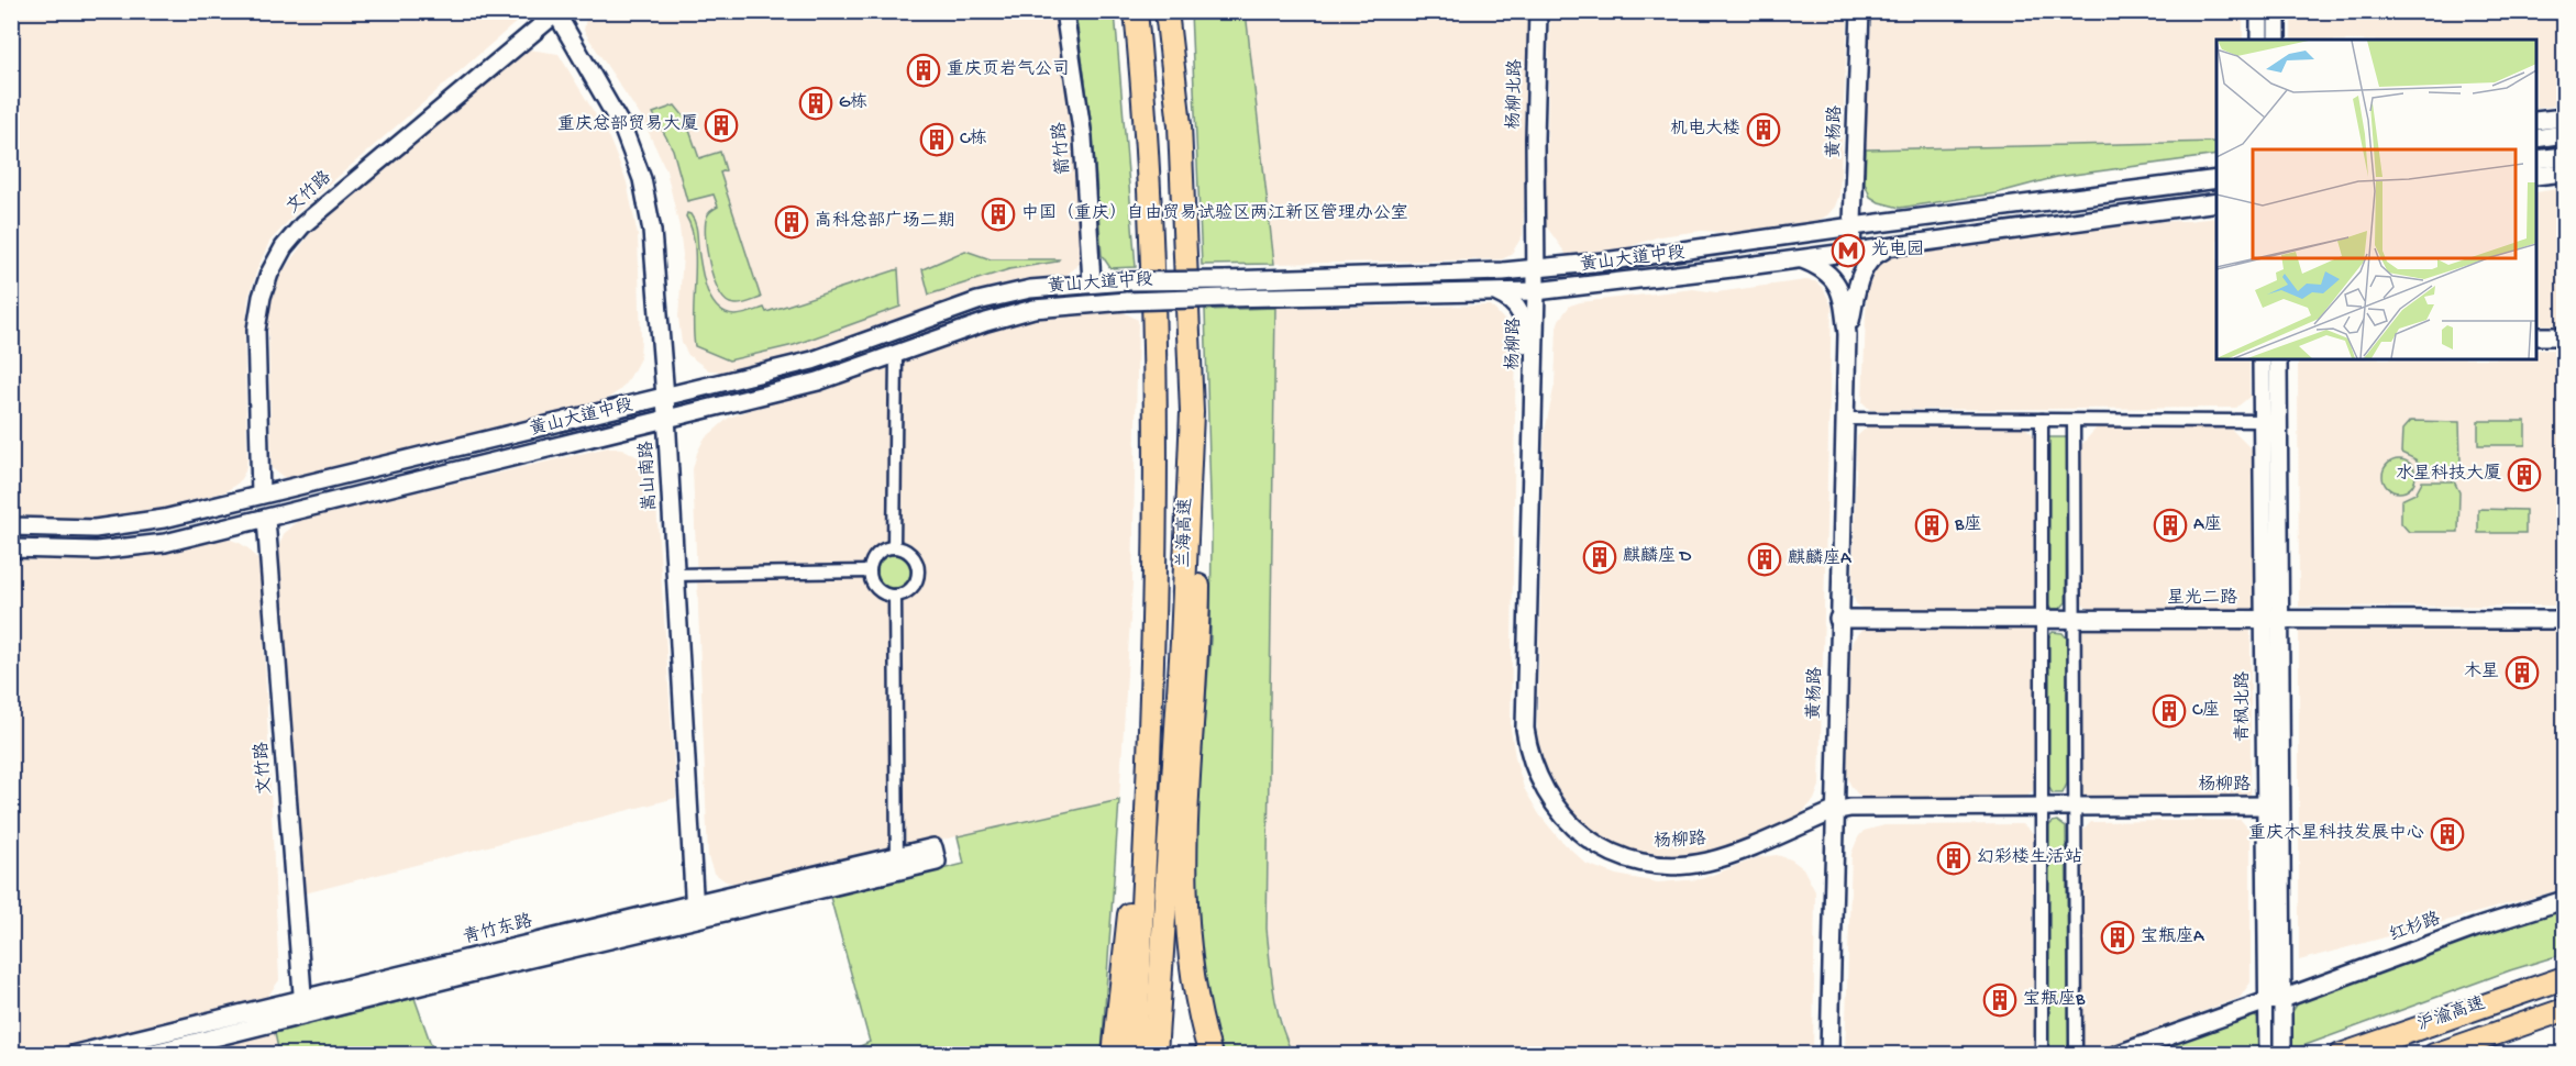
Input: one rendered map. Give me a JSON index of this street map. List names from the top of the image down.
{
  "streets": {
    "highway": ["兰海高速", "沪渝高速"],
    "street": [
      "杨柳北路",
      "黄杨路",
      "箭竹路",
      "文竹路",
      "黄山大道中段",
      "杨柳路",
      "嵩山南路",
      "星光二路",
      "青枫北路",
      "红杉路",
      "青竹东路"
    ]
  },
  "crossings": [
    ["杨柳北路", "杨柳路"],
    ["黄杨路", "黄山大道中段"],
    ["黄杨路", "杨柳路"],
    ["黄杨路", "星光二路"],
    ["箭竹路", "黄山大道中段"],
    ["文竹路", "黄山大道中段"],
    ["文竹路", "嵩山南路"],
    ["文竹路", "青竹东路"],
    ["黄山大道中段", "杨柳路"],
    ["黄山大道中段", "嵩山南路"],
    ["杨柳路", "青枫北路"],
    ["嵩山南路", "青竹东路"],
    ["星光二路", "青枫北路"],
    ["青枫北路", "红杉路"]
  ],
  "places": {
    "building": [
      "重庆页岩气公司",
      "G栋",
      "重庆总部贸易大厦",
      "机电大楼",
      "C栋",
      "中国（重庆）自由贸易试验区两江新区管理办公室",
      "高科总部广场二期",
      "水星科技大厦",
      "B座",
      "A座",
      "麒麟座 D",
      "麒麟座A",
      "木星",
      "C座",
      "重庆木星科技发展中心",
      "幻彩楼生活站",
      "宝瓶座A",
      "宝瓶座B"
    ],
    "metro station": ["光电园"]
  }
}
